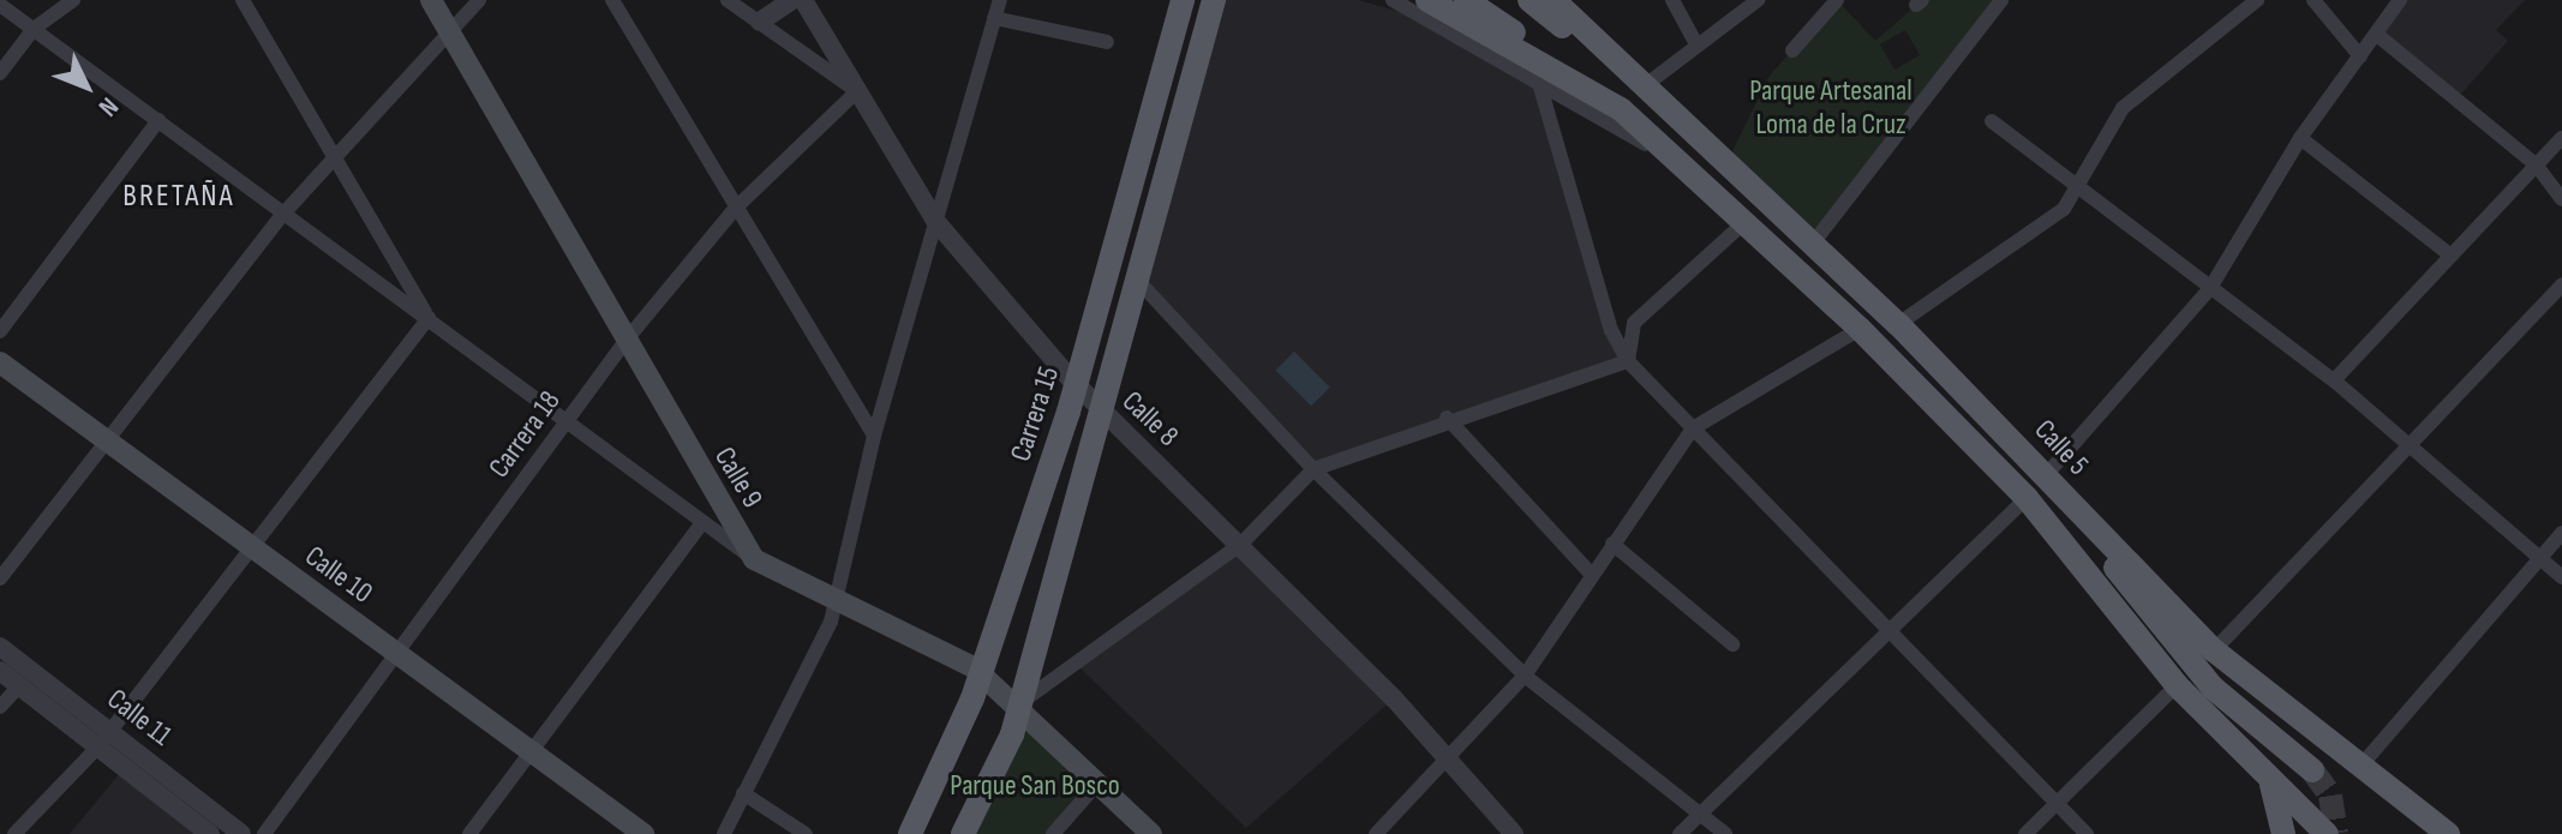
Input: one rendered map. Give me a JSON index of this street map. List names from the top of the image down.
{
  "streets": {
    "main road": [
      "Carrera 15",
      "Calle 5",
      "Calle 9",
      "Calle 10"
    ],
    "street": ["Calle 8", "Carrera 18", "Calle 11"]
  },
  "crossings": [
    ["Carrera 15", "Calle 8"],
    ["Carrera 15", "Calle 9"],
    ["Calle 8", "Carrera 18"],
    ["Carrera 18", "Calle 9"],
    ["Carrera 18", "Calle 10"]
  ],
  "districts": ["BRETAÑA"],
  "parks": ["Parque Artesanal Loma de la Cruz", "Parque San Bosco"],
  "north": "bottom right"
}
